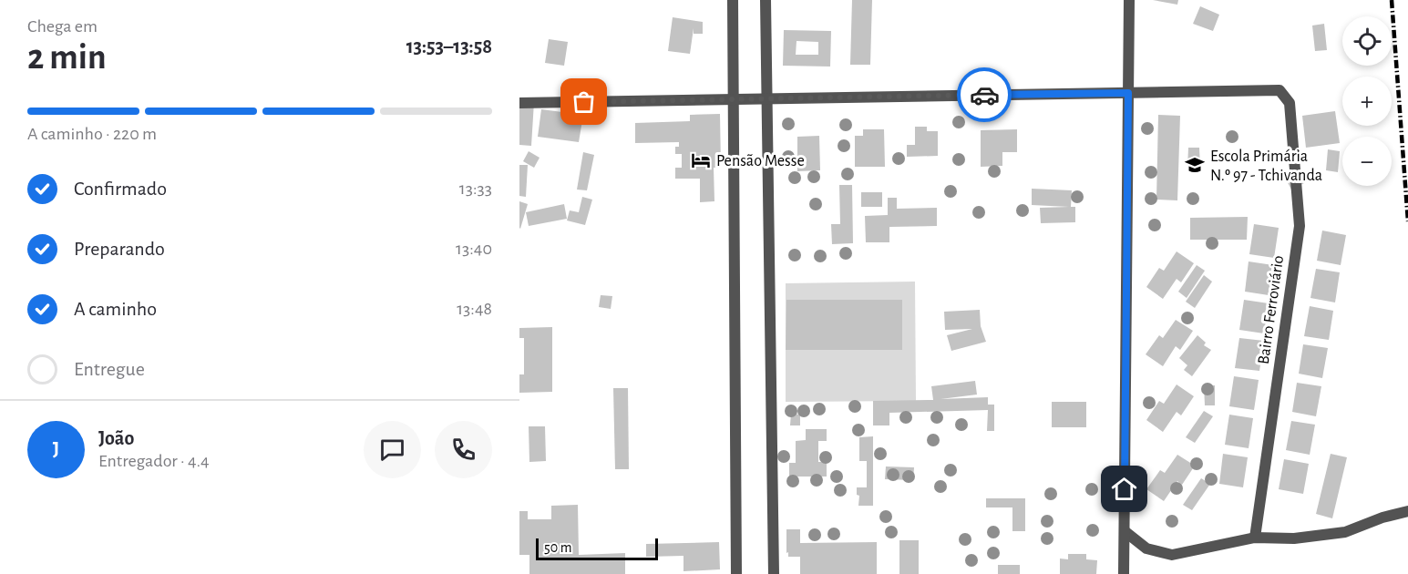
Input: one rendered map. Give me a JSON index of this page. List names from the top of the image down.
{
  "streets": {
    "street": ["Bairro Ferroviário"]
  },
  "places": {
    "hotel": ["Pensão Messe"],
    "school or university": ["Escola Primária N.º 97 - Tchivanda"]
  },
  "scale_bar": "50 m",
  "page": {
    "heading": ["2 min", "Chega em", "13:53–13:58"],
    "panel": ["João", "Entregador · 4.4"],
    "map_buttons": ["+", "−"],
    "bar": "A caminho · 220 m",
    "list": [
      ["Confirmado", "13:33"],
      ["Preparando", "13:40"],
      ["A caminho", "13:48"],
      "Entregue"
    ],
    "round": "J",
    "scale": "50 m"
  }
}
